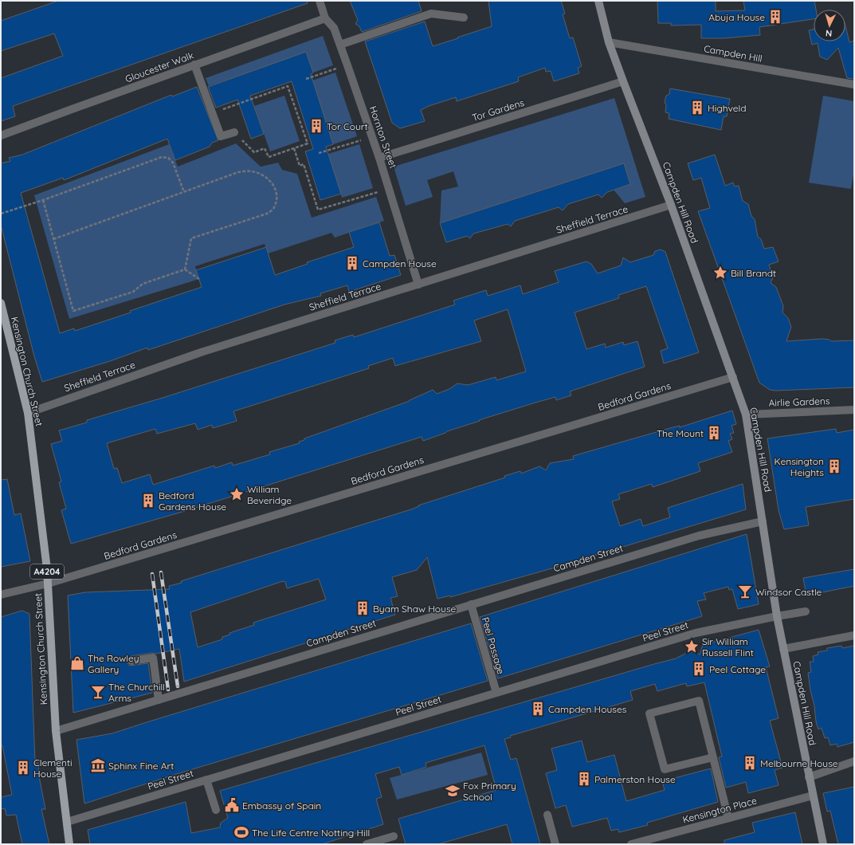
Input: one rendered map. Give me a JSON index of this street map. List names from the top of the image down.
{
  "streets": {
    "main road": ["Kensington Church Street", "A4204"],
    "street": [
      "Campden Hill",
      "Gloucester Walk",
      "Tor Gardens",
      "Hornton Street",
      "Campden Hill Road",
      "Sheffield Terrace",
      "Bedford Gardens",
      "Airlie Gardens",
      "Campden Street",
      "Peel Street",
      "Peel Passage",
      "Kensington Place"
    ]
  },
  "crossings": [
    ["Campden Hill", "Campden Hill Road"],
    ["Gloucester Walk", "Hornton Street"],
    ["Tor Gardens", "Hornton Street"],
    ["Tor Gardens", "Campden Hill Road"],
    ["Hornton Street", "Sheffield Terrace"],
    ["Campden Hill Road", "Sheffield Terrace"],
    ["Campden Hill Road", "Bedford Gardens"],
    ["Campden Hill Road", "Airlie Gardens"],
    ["Campden Hill Road", "Campden Street"],
    ["Campden Hill Road", "Peel Street"],
    ["Campden Hill Road", "Kensington Place"],
    ["Sheffield Terrace", "Kensington Church Street"],
    ["Kensington Church Street", "Bedford Gardens"],
    ["Kensington Church Street", "Campden Street"],
    ["Kensington Church Street", "Peel Street"],
    ["Campden Street", "Peel Passage"],
    ["Peel Street", "Peel Passage"]
  ],
  "places": {
    "building": [
      "Abuja House",
      "Highveld",
      "Tor Court",
      "Campden House",
      "The Mount",
      "Kensington Heights",
      "Bedford Gardens House",
      "Byam Shaw House",
      "Peel Cottage",
      "Campden Houses",
      "Melbourne House",
      "Clementi House",
      "Palmerston House"
    ],
    "place": ["Bill Brandt", "William Beveridge", "Sir William Russell Flint"],
    "bar": ["Windsor Castle", "The Churchill Arms"],
    "shop": ["The Rowley Gallery"],
    "museum": ["Sphinx Fine Art"],
    "school or university": ["Fox Primary School"],
    "public building": ["Embassy of Spain"],
    "sports": ["The Life Centre Notting Hill"]
  },
  "north": "bottom"
}
